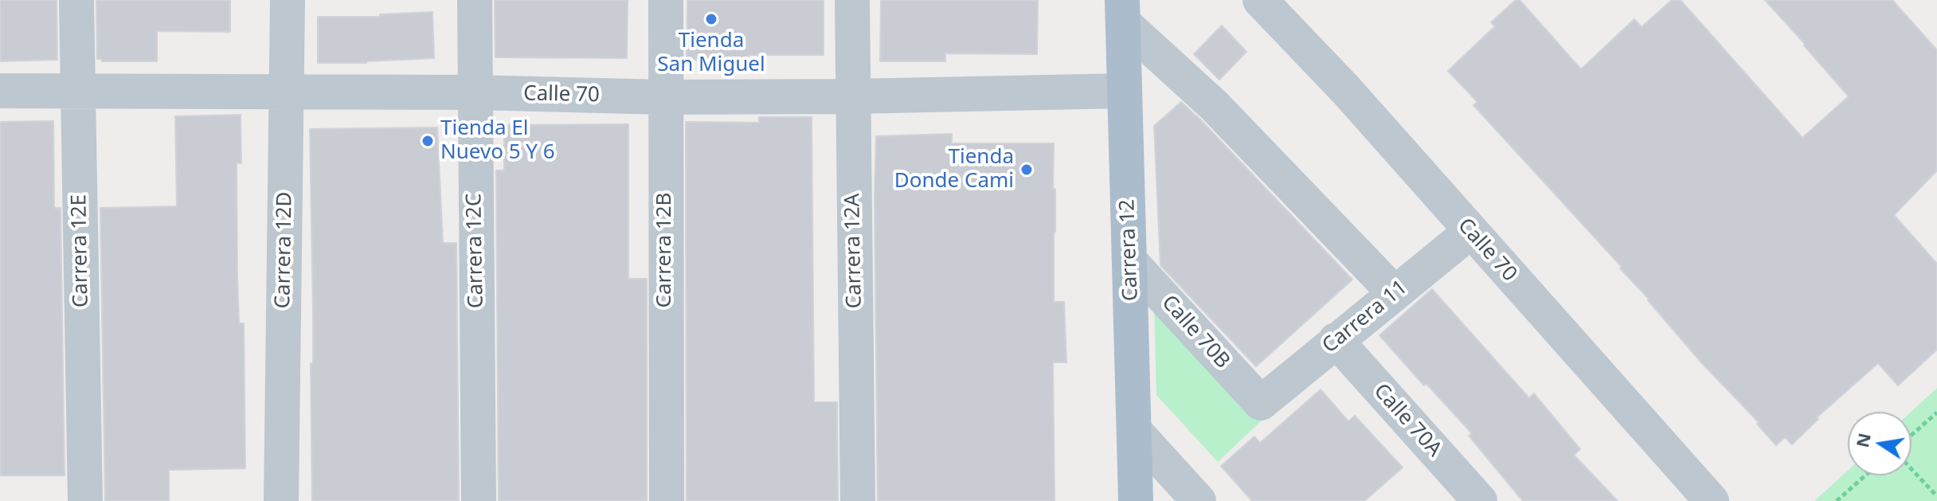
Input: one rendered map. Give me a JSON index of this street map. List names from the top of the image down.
{
  "streets": {
    "main road": ["Carrera 12"],
    "street": [
      "Calle 70",
      "Carrera 12D",
      "Carrera 12B",
      "Carrera 12E",
      "Carrera 12C",
      "Carrera 12A",
      "Carrera 11",
      "Calle 70B",
      "Calle 70A"
    ]
  },
  "crossings": [
    ["Calle 70", "Carrera 12D"],
    ["Calle 70", "Carrera 12B"],
    ["Calle 70", "Carrera 12"],
    ["Calle 70", "Carrera 12E"],
    ["Calle 70", "Carrera 12C"],
    ["Calle 70", "Carrera 12A"],
    ["Calle 70", "Carrera 11"],
    ["Carrera 12", "Calle 70B"],
    ["Carrera 11", "Calle 70B"],
    ["Carrera 11", "Calle 70A"]
  ],
  "places": ["Tienda San Miguel", "Tienda El Nuevo 5 Y 6", "Tienda Donde Cami"],
  "north": "left"
}
